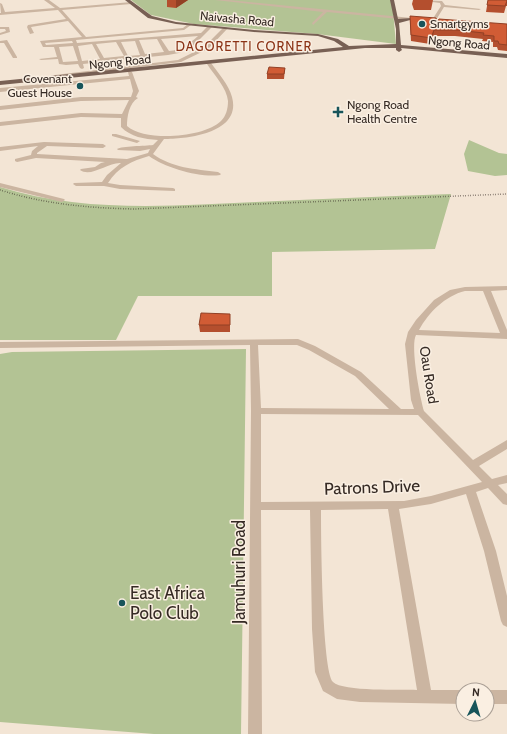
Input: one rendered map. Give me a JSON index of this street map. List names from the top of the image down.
{
  "streets": {
    "main road": ["Naivasha Road", "Ngong Road"],
    "street": ["Oau Road", "Patrons Drive", "Jamuhuri Road"]
  },
  "crossings": [
    ["Naivasha Road", "Ngong Road"],
    ["Oau Road", "Patrons Drive"],
    ["Patrons Drive", "Jamuhuri Road"]
  ],
  "districts": ["DAGORETTI CORNER"],
  "places": {
    "other": ["Smartgyms", "Covenant Guest House", "East Africa Polo Club"],
    "health": ["Ngong Road Health Centre"]
  },
  "north": "top"
}
